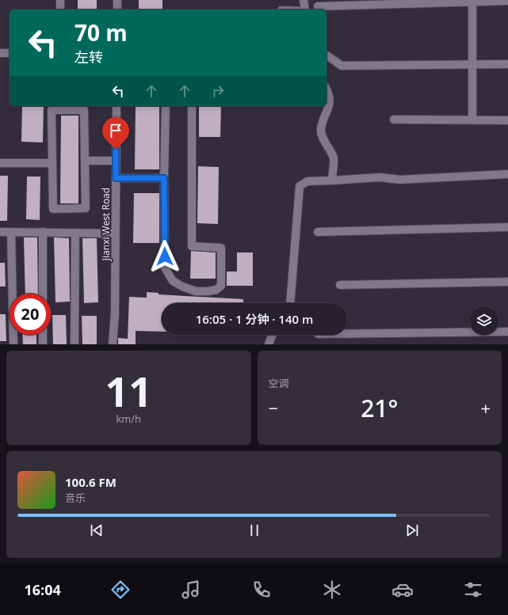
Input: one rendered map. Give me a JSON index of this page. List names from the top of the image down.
{
  "streets": {
    "street": ["Jianxi West Road"]
  },
  "page": {
    "turn": ["70 m", "左转"],
    "limit": "20",
    "trip": "16:05 · 1 分钟 · 140 m",
    "tile": [
      ["11", "km/h"],
      "空调"
    ],
    "heat": ["−", "21°", "+"],
    "song": ["100.6 FM", "音乐"],
    "tabs": "16:04"
  }
}
